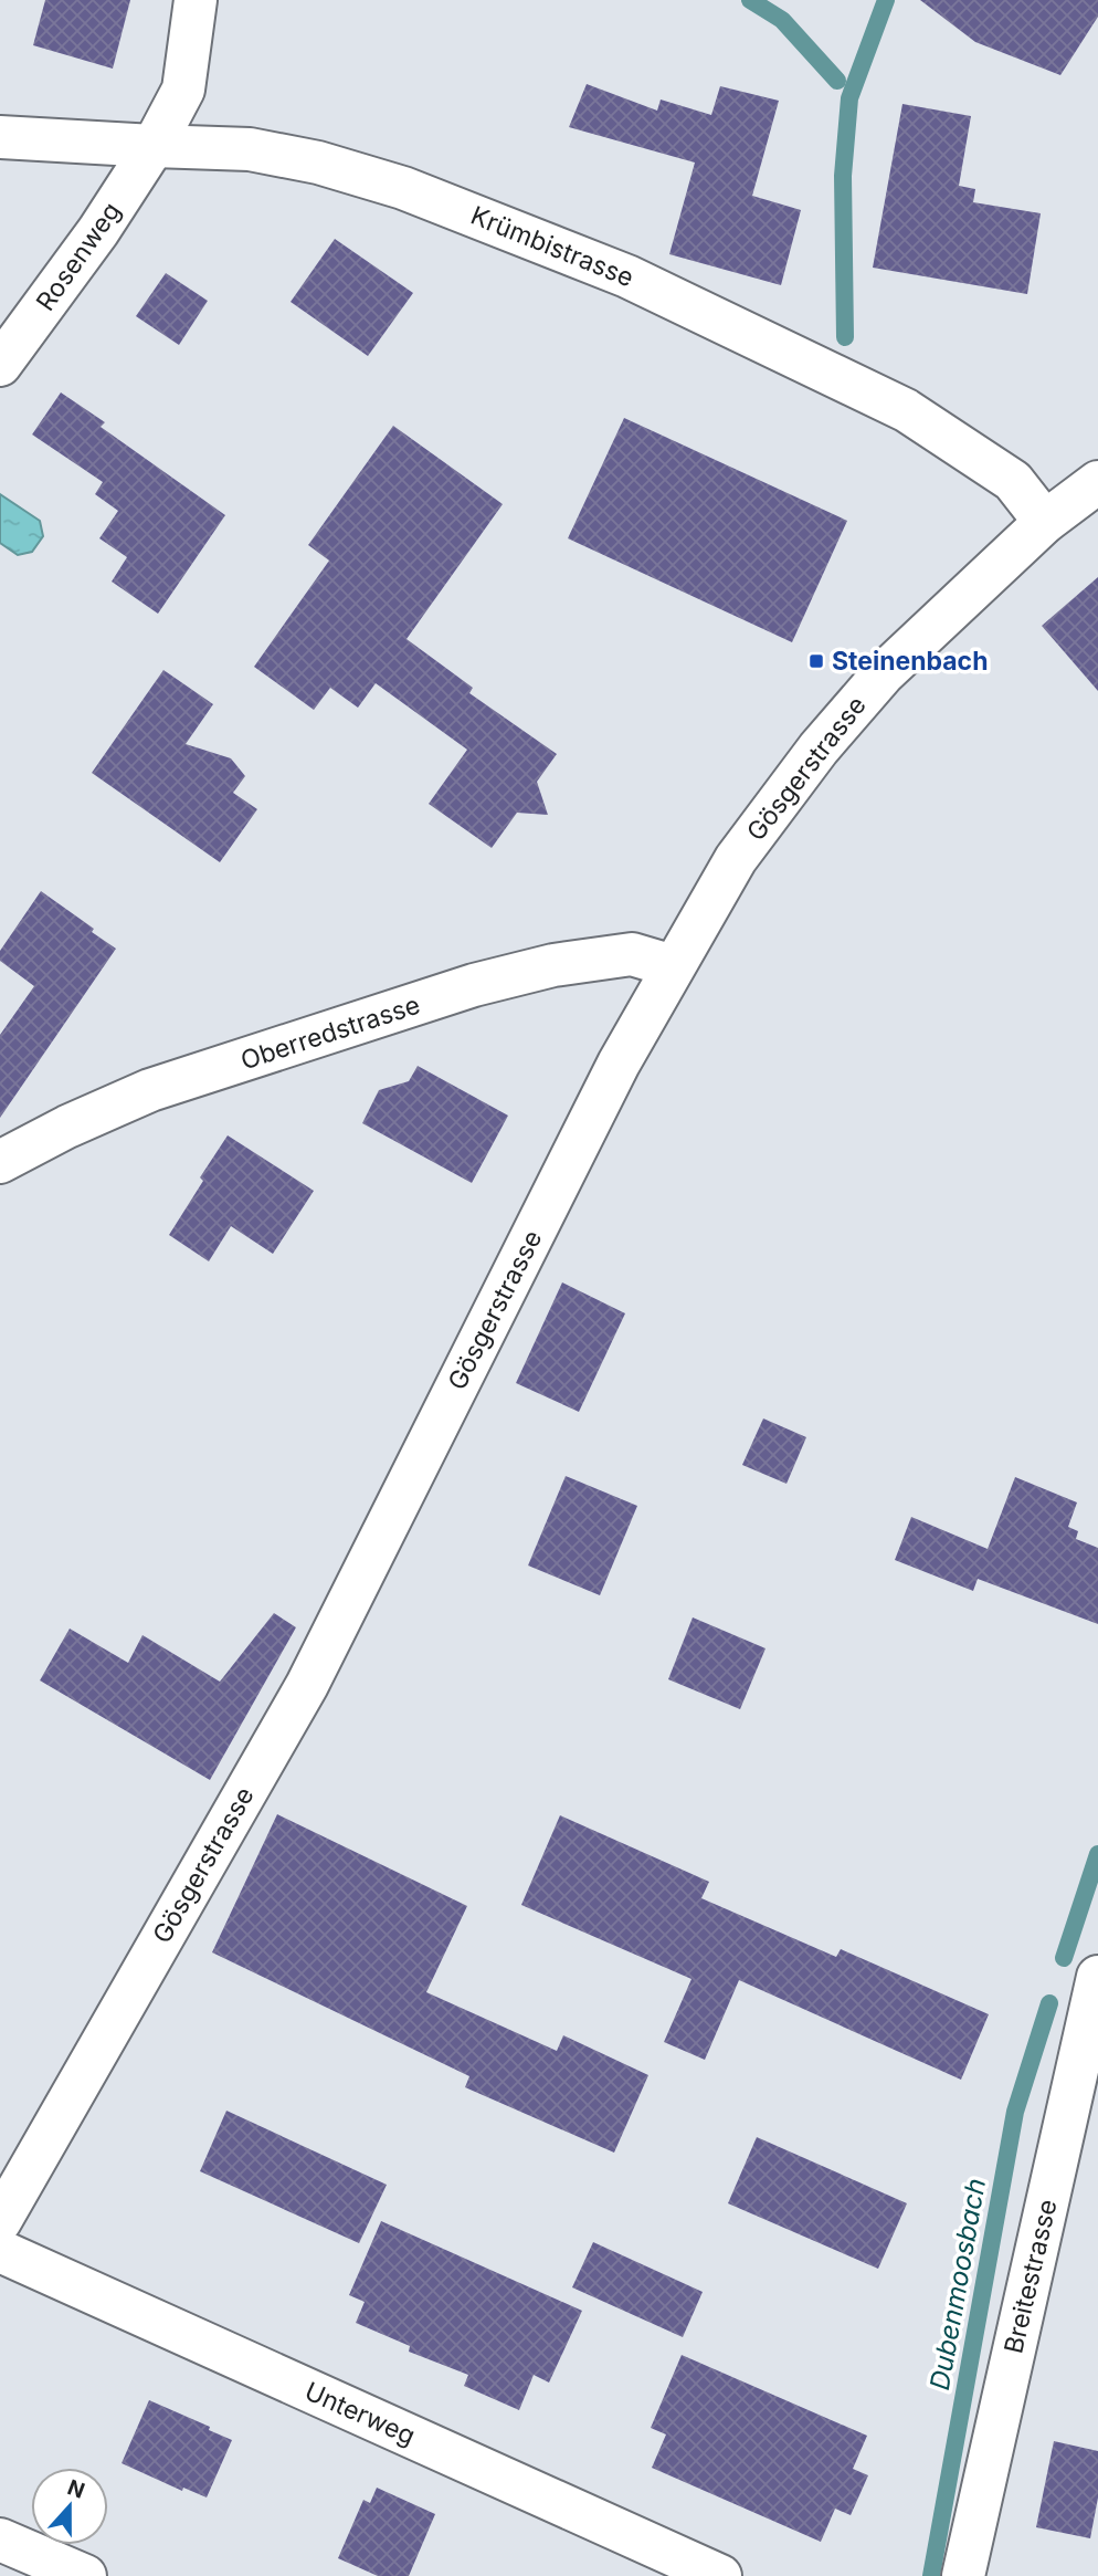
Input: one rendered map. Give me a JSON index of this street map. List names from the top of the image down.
{
  "streets": {
    "street": [
      "Krümbistrasse",
      "Rosenweg",
      "Gösgerstrasse",
      "Oberredstrasse",
      "Breitestrasse",
      "Unterweg"
    ]
  },
  "crossings": [
    ["Krümbistrasse", "Rosenweg"],
    ["Krümbistrasse", "Gösgerstrasse"],
    ["Gösgerstrasse", "Oberredstrasse"]
  ],
  "water": ["Dubenmoosbach"],
  "places": {
    "transit": ["Steinenbach"]
  },
  "north": "top"
}
